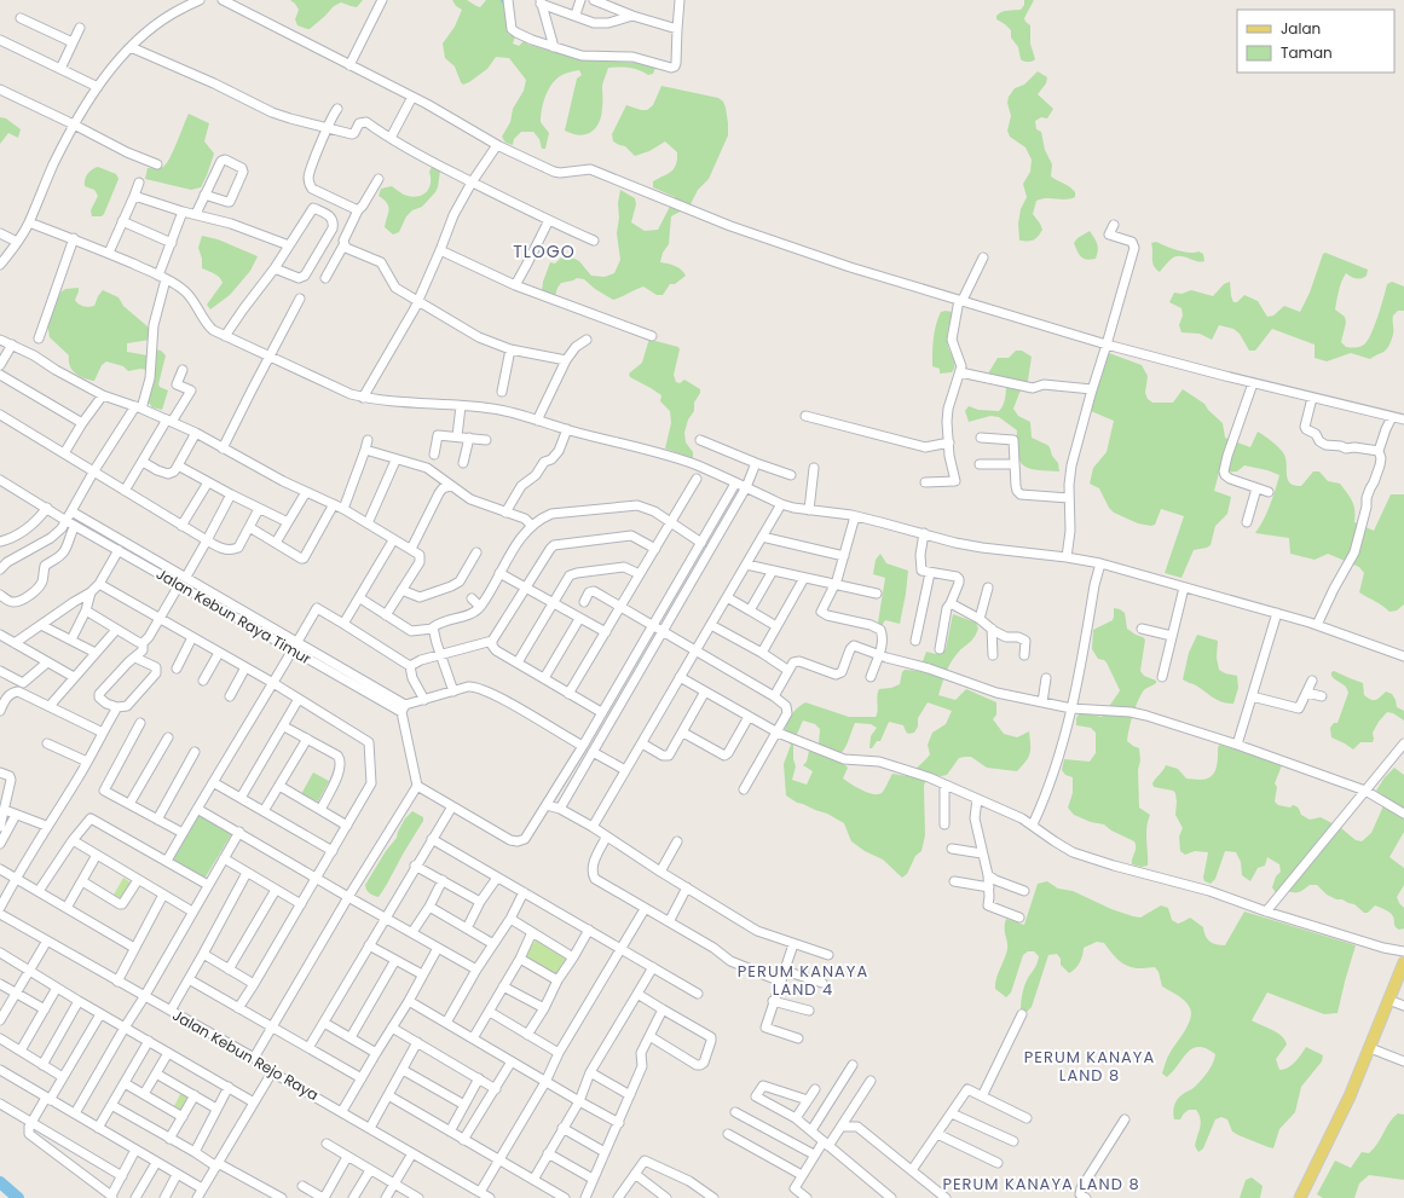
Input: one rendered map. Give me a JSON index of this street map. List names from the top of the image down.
{
  "streets": {
    "street": ["Jalan Kebun Raya Timur", "Jalan Kebun Rejo Raya"]
  },
  "districts": [
    "TLOGO",
    "PERUM KANAYA LAND 4",
    "PERUM KANAYA LAND 8",
    "PERUM KANAYA LAND 8"
  ],
  "legend": ["Jalan", "Taman"]
}
